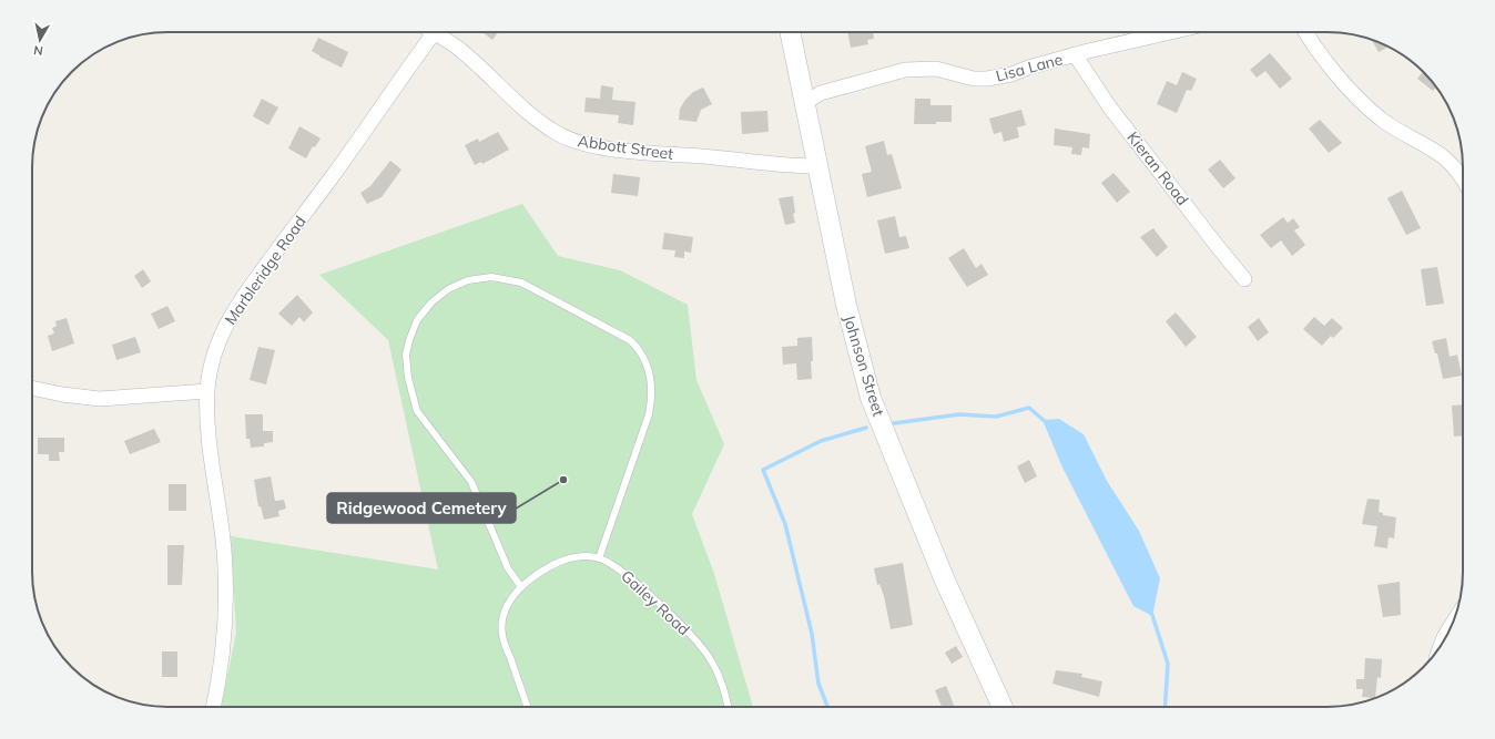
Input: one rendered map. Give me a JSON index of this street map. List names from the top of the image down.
{
  "streets": {
    "street": [
      "Lisa Lane",
      "Abbott Street",
      "Kieran Road",
      "Marbleridge Road",
      "Johnson Street"
    ],
    "lane": ["Gailey Road"]
  },
  "crossings": [
    ["Lisa Lane", "Kieran Road"],
    ["Lisa Lane", "Johnson Street"],
    ["Abbott Street", "Johnson Street"]
  ],
  "places": ["Ridgewood Cemetery"],
  "north": "bottom"
}
